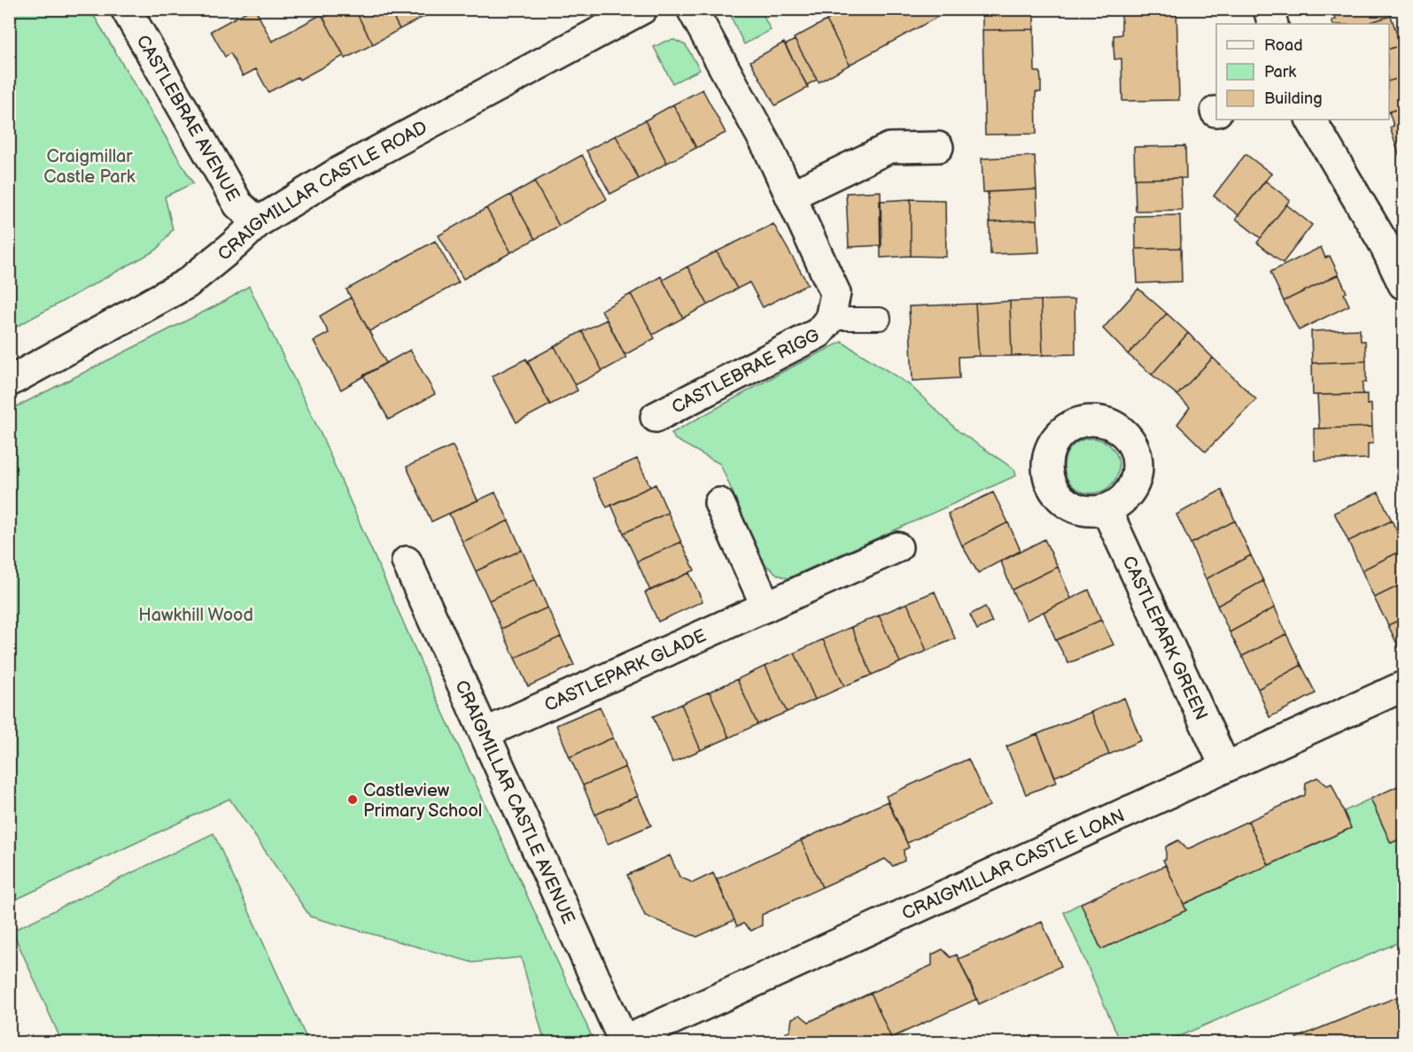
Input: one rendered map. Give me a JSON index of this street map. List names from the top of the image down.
{
  "streets": {
    "street": [
      "CASTLEBRAE AVENUE",
      "CRAIGMILLAR CASTLE ROAD",
      "CASTLEBRAE RIGG",
      "CASTLEPARK GREEN",
      "CASTLEPARK GLADE",
      "CRAIGMILLAR CASTLE AVENUE",
      "CRAIGMILLAR CASTLE LOAN"
    ]
  },
  "crossings": [
    ["CASTLEBRAE AVENUE", "CRAIGMILLAR CASTLE ROAD"],
    ["CASTLEPARK GREEN", "CRAIGMILLAR CASTLE LOAN"],
    ["CASTLEPARK GLADE", "CRAIGMILLAR CASTLE AVENUE"],
    ["CRAIGMILLAR CASTLE AVENUE", "CRAIGMILLAR CASTLE LOAN"]
  ],
  "parks": ["Craigmillar Castle Park", "Hawkhill Wood"],
  "places": ["Castleview Primary School"],
  "legend": ["Road", "Park", "Building"]
}
